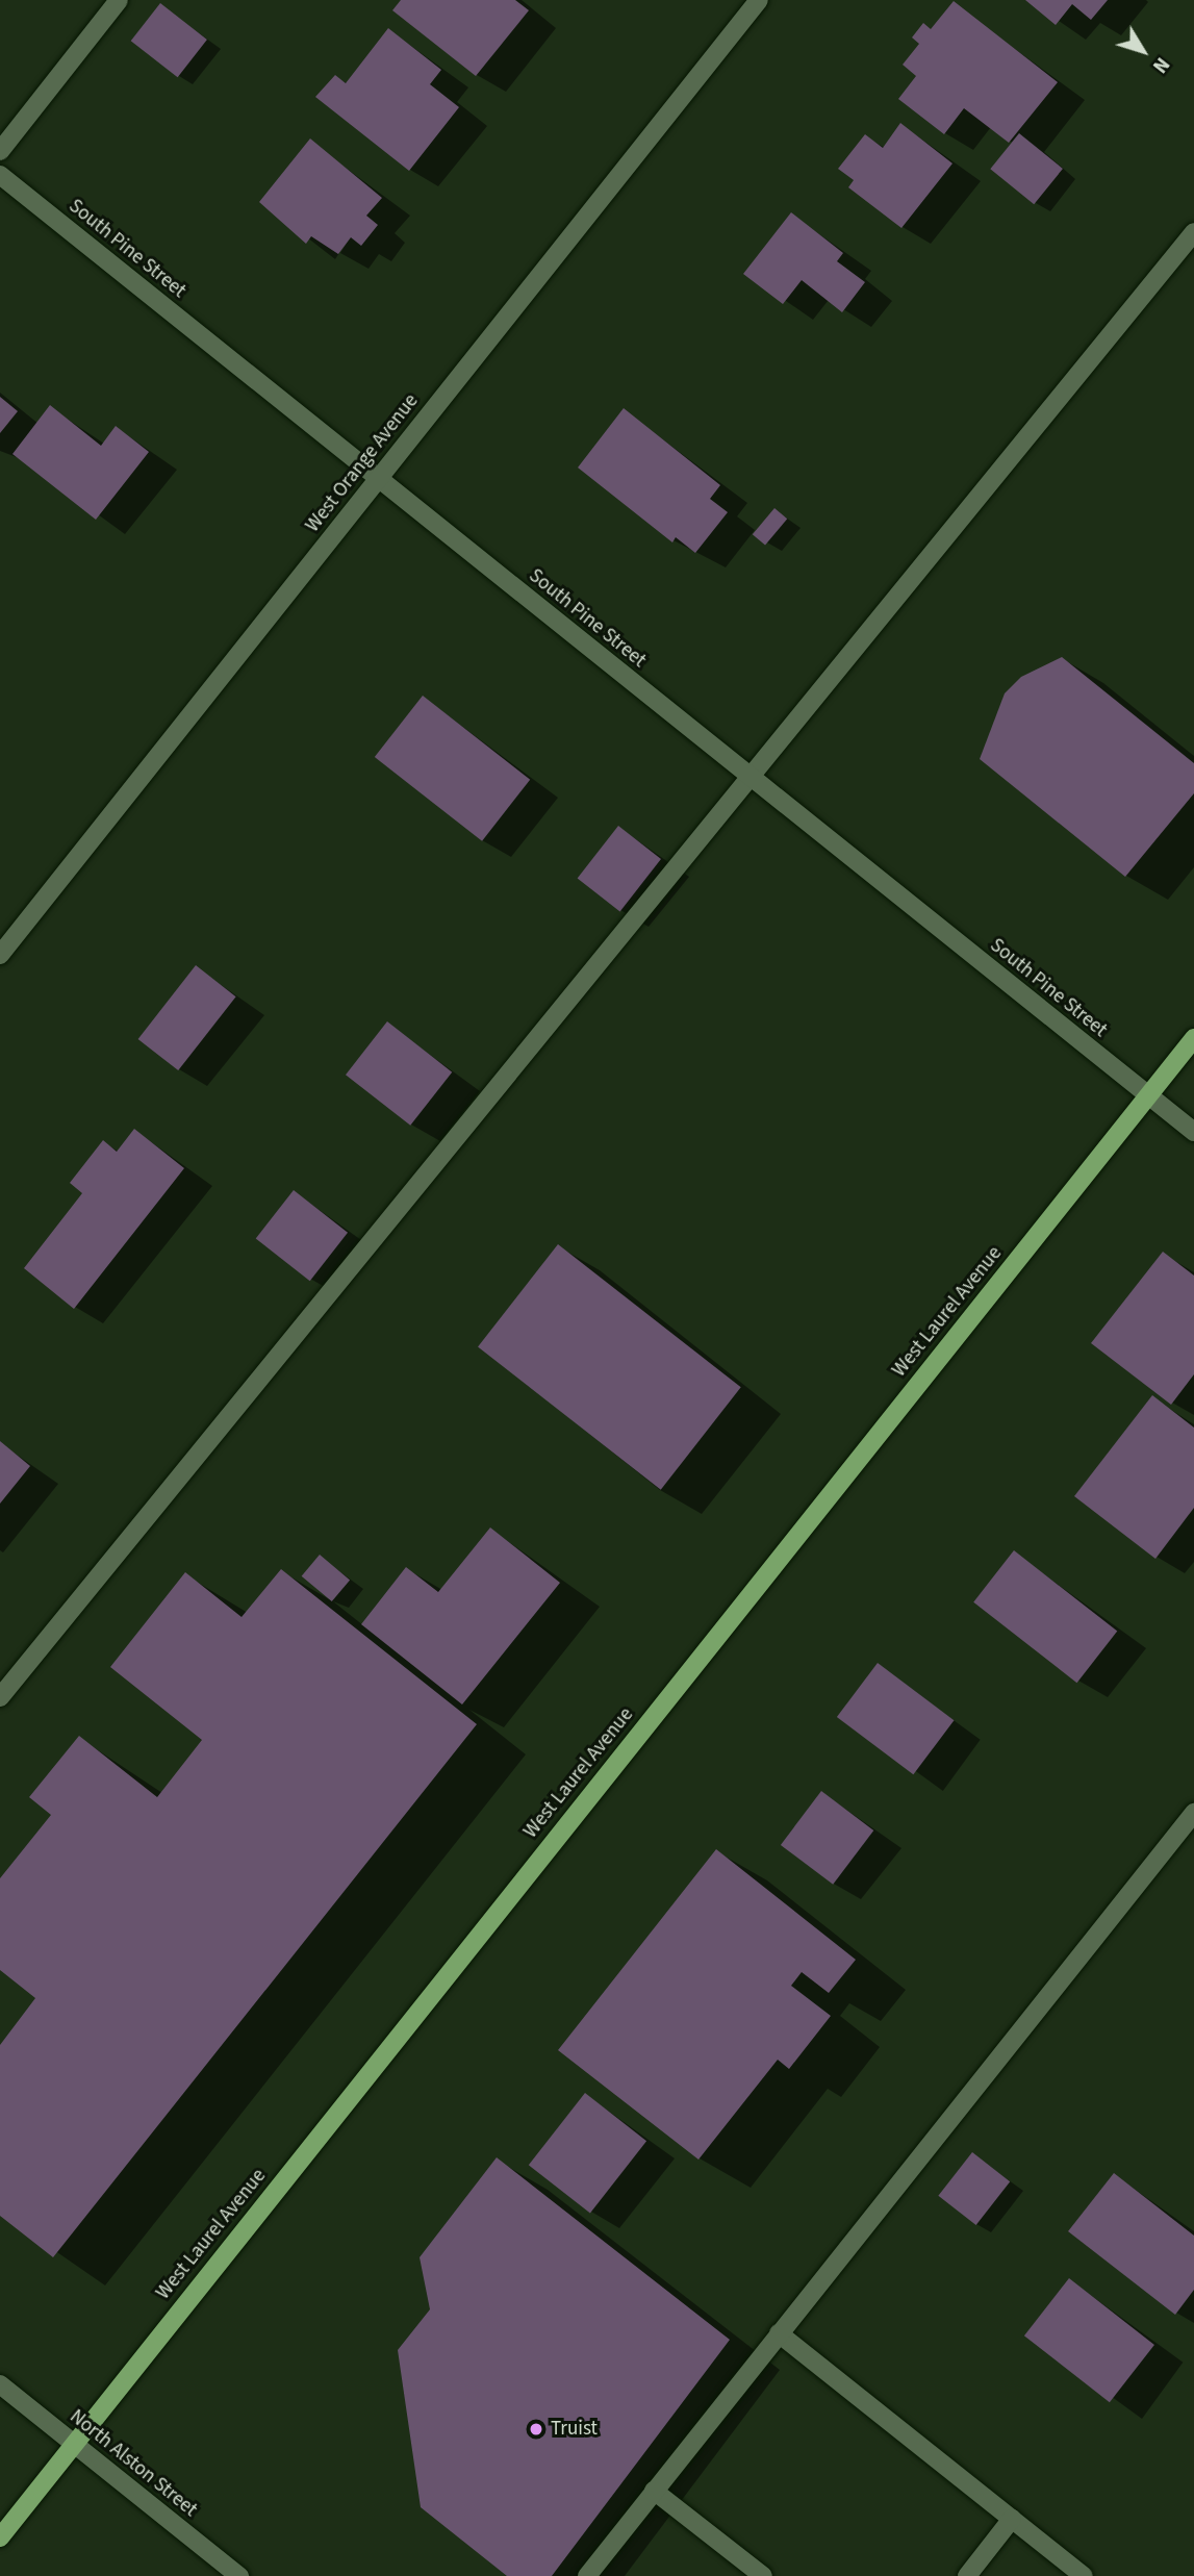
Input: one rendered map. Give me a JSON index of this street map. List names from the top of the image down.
{
  "streets": {
    "main road": ["West Laurel Avenue"],
    "street": ["South Pine Street", "West Orange Avenue", "North Alston Street"]
  },
  "crossings": [
    ["South Pine Street", "West Orange Avenue"],
    ["South Pine Street", "West Laurel Avenue"],
    ["West Laurel Avenue", "North Alston Street"]
  ],
  "places": ["Truist"],
  "north": "bottom right"
}
